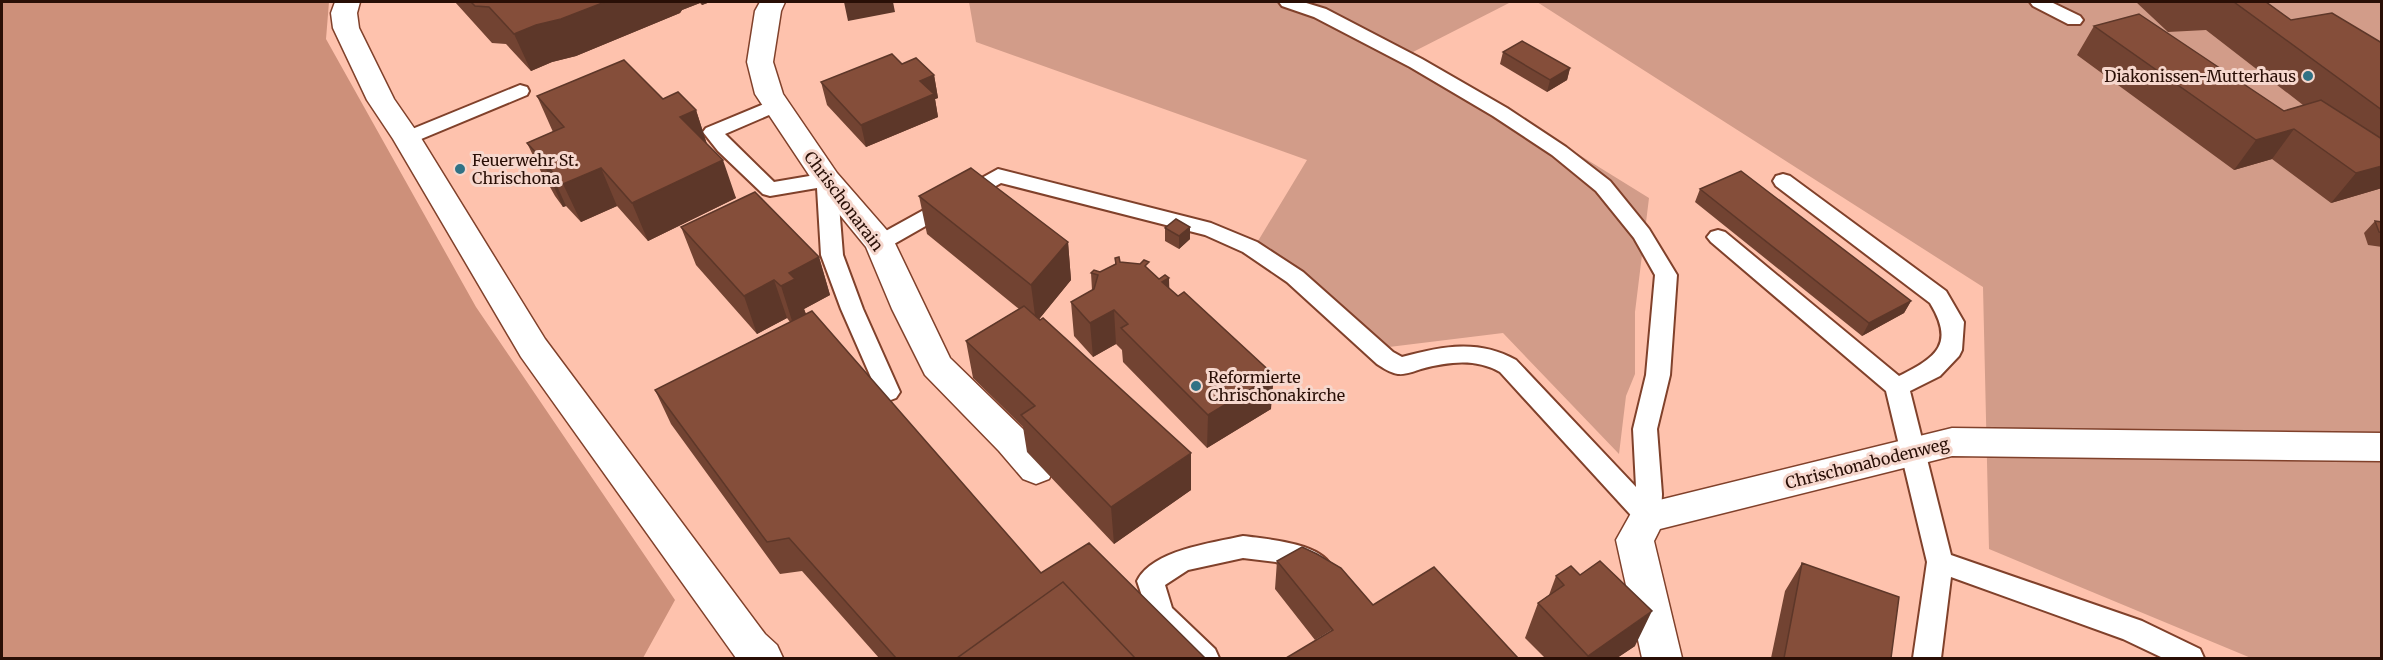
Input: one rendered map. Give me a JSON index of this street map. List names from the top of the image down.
{
  "streets": {
    "street": ["Chrischonarain", "Chrischonabodenweg"]
  },
  "places": ["Diakonissen-Mutterhaus", "Feuerwehr St. Chrischona", "Reformierte Chrischonakirche"]
}
